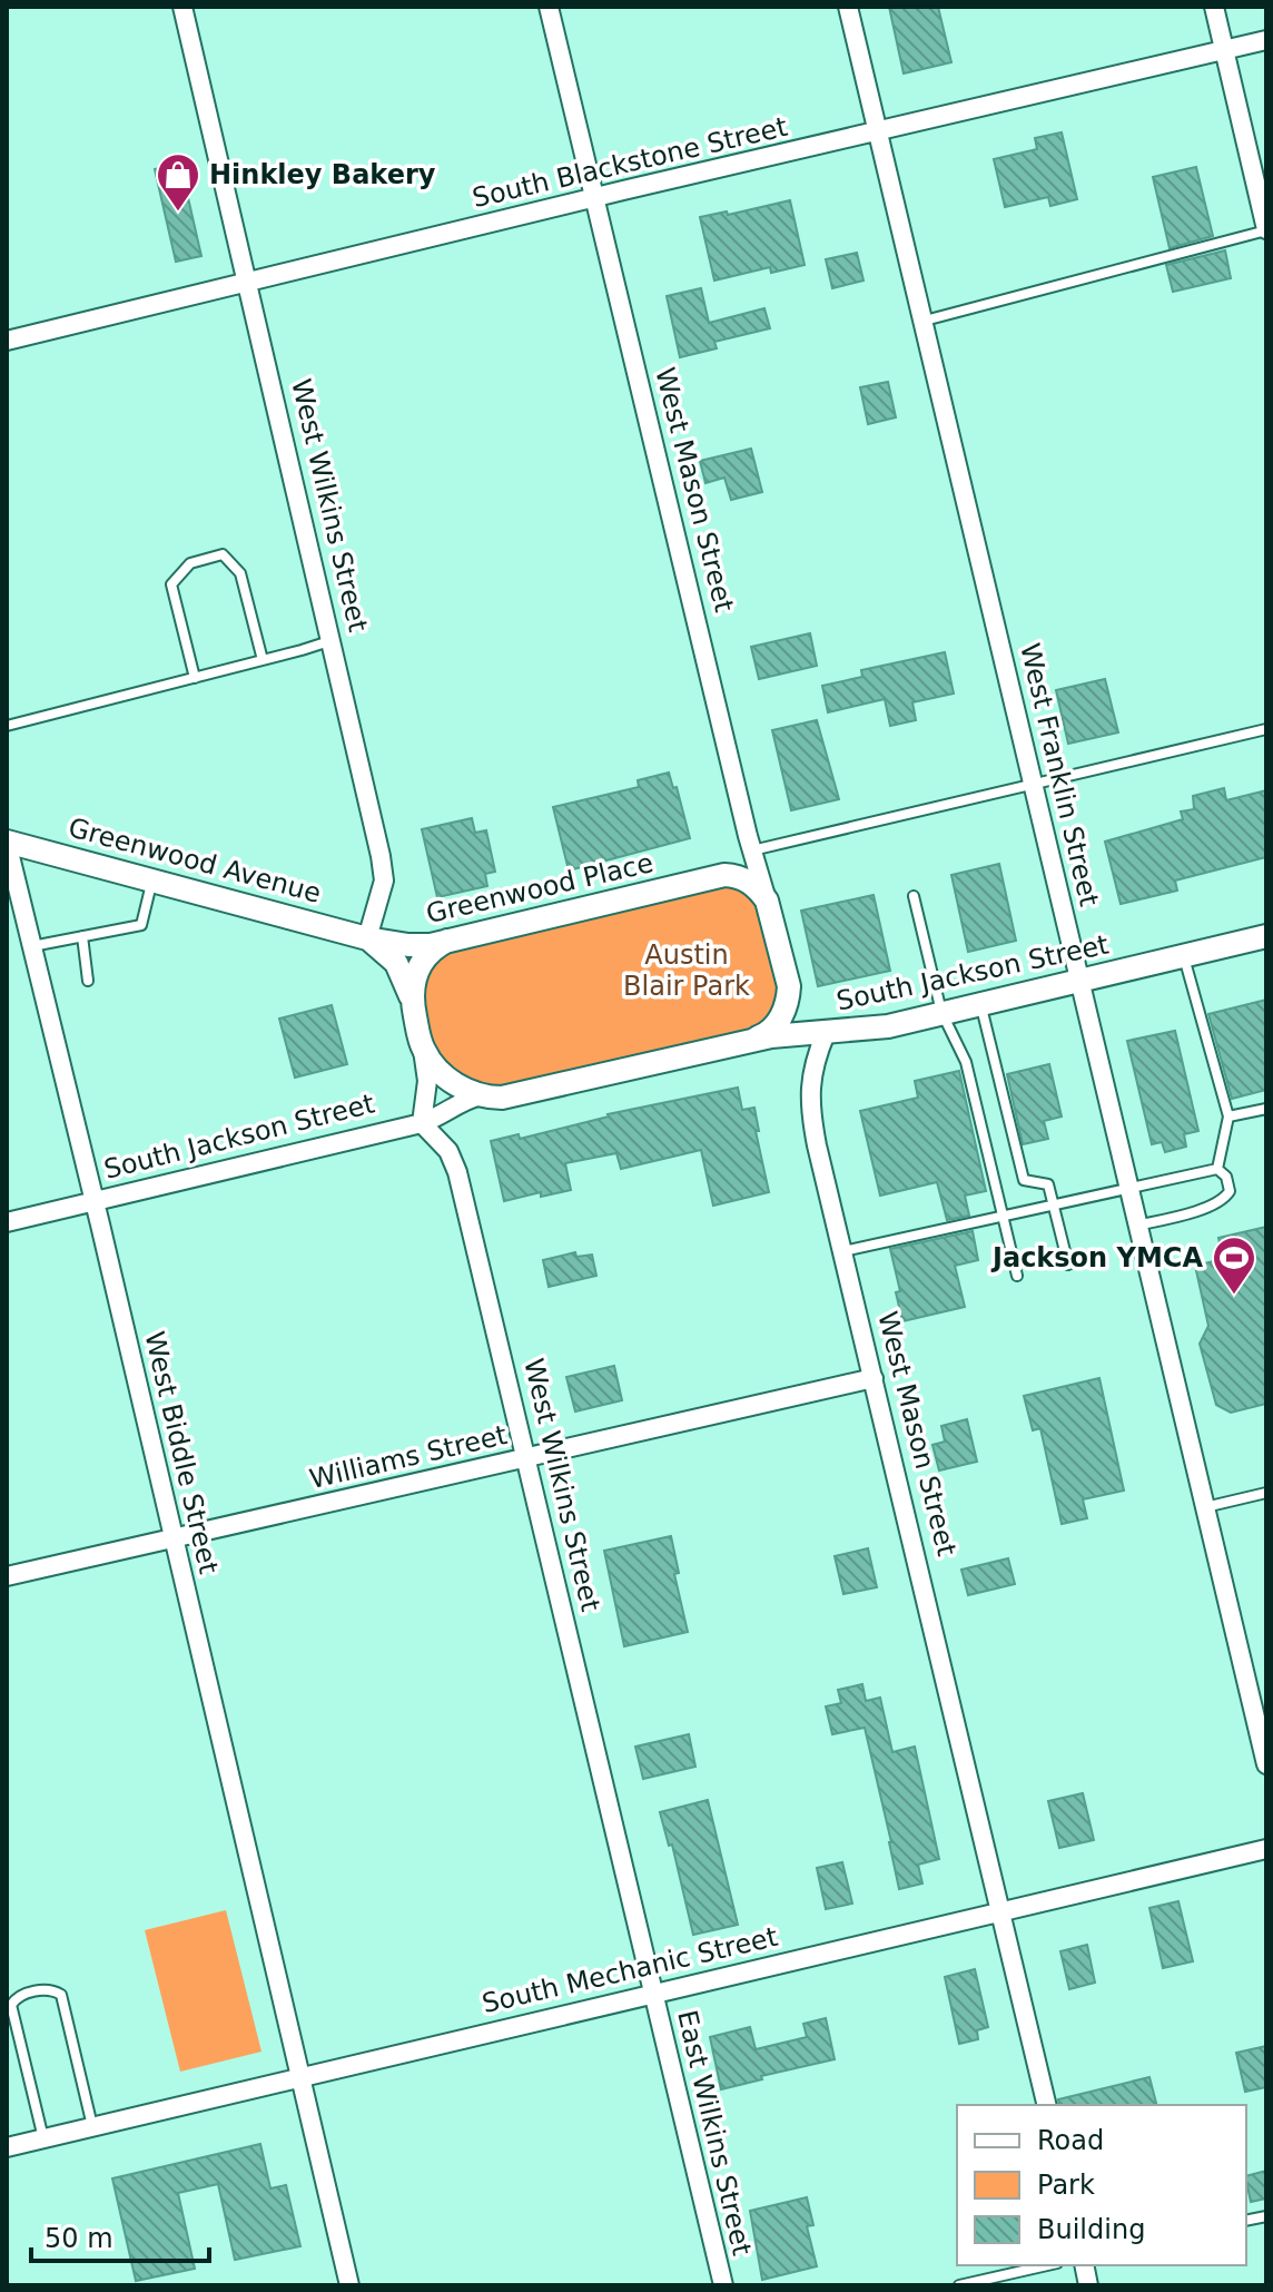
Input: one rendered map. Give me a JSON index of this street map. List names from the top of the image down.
{
  "streets": {
    "street": [
      "South Blackstone Street",
      "West Mason Street",
      "West Wilkins Street",
      "West Franklin Street",
      "Greenwood Avenue",
      "Greenwood Place",
      "South Jackson Street",
      "West Biddle Street",
      "Williams Street",
      "South Mechanic Street",
      "East Wilkins Street"
    ]
  },
  "crossings": [
    ["South Blackstone Street", "West Mason Street"],
    ["South Blackstone Street", "West Wilkins Street"],
    ["South Blackstone Street", "West Franklin Street"],
    ["West Mason Street", "South Jackson Street"],
    ["West Mason Street", "Williams Street"],
    ["West Mason Street", "South Mechanic Street"],
    ["West Wilkins Street", "Greenwood Avenue"],
    ["West Wilkins Street", "Greenwood Place"],
    ["West Wilkins Street", "South Jackson Street"],
    ["West Wilkins Street", "Williams Street"],
    ["West Wilkins Street", "South Mechanic Street"],
    ["West Wilkins Street", "East Wilkins Street"],
    ["West Franklin Street", "South Jackson Street"],
    ["Greenwood Avenue", "Greenwood Place"],
    ["Greenwood Avenue", "West Biddle Street"],
    ["South Jackson Street", "West Biddle Street"],
    ["West Biddle Street", "Williams Street"],
    ["West Biddle Street", "South Mechanic Street"],
    ["South Mechanic Street", "East Wilkins Street"]
  ],
  "parks": ["Austin Blair Park"],
  "places": {
    "shop": ["Hinkley Bakery"],
    "sports": ["Jackson YMCA"]
  },
  "legend": ["Road", "Park", "Building"],
  "scale_bar": "50 m"
}
